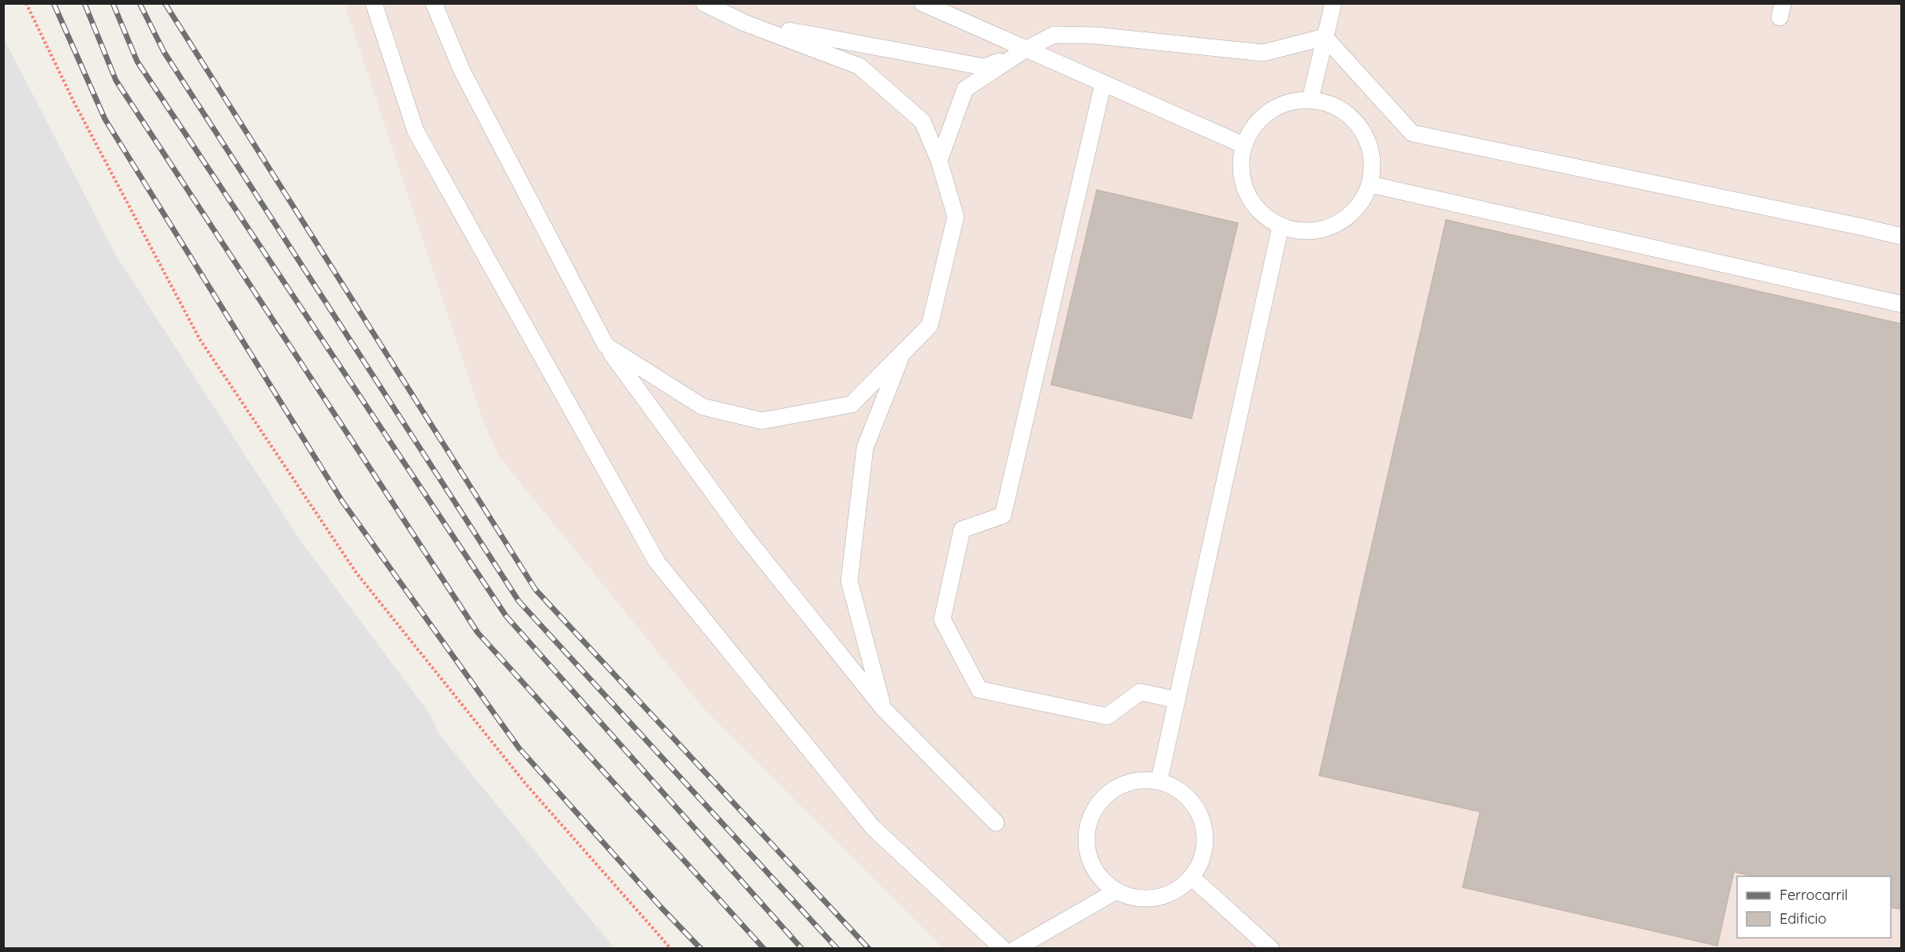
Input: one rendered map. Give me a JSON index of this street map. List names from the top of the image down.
{
  "legend": ["Ferrocarril", "Edificio"]
}
